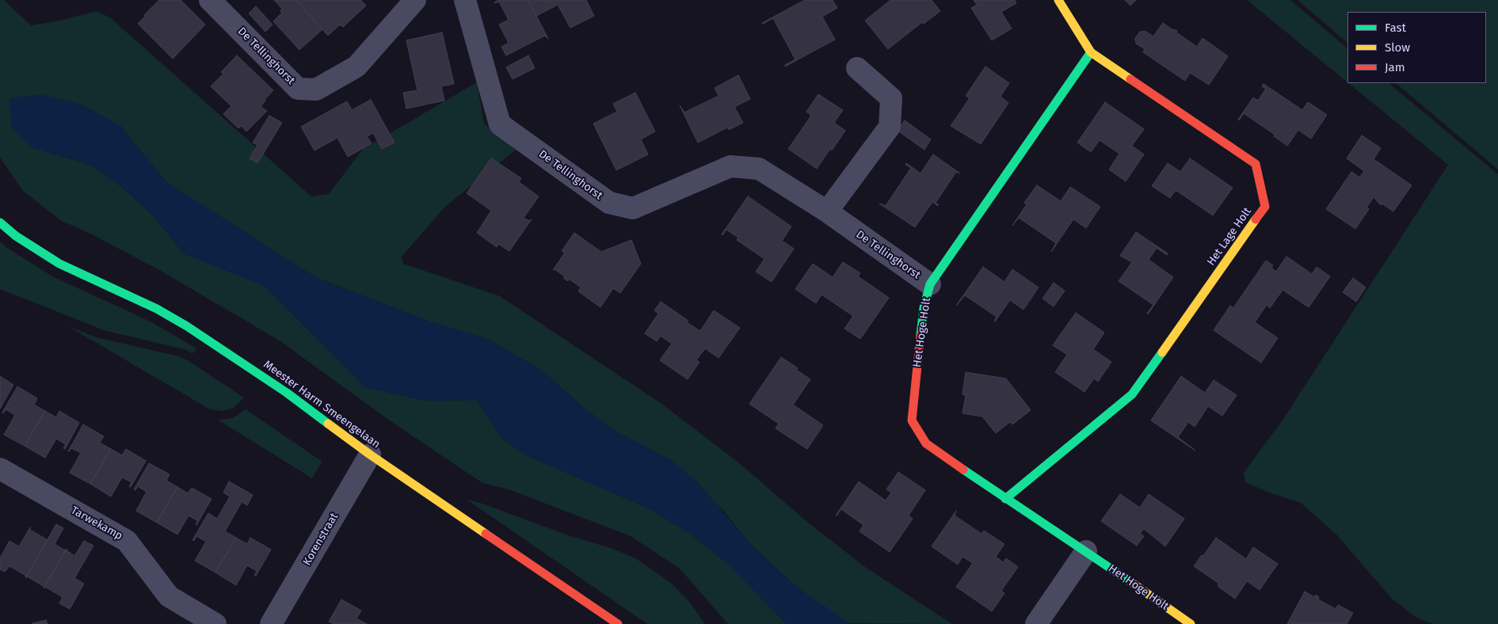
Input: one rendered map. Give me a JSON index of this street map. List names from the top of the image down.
{
  "streets": {
    "street": [
      "De Tellinghorst",
      "Het Lage Holt",
      "Het Hoge Holt",
      "Meester Harm Smeengelaan",
      "Tarwekamp",
      "Korenstraat"
    ]
  },
  "crossings": [
    ["De Tellinghorst", "Het Hoge Holt"],
    ["Het Lage Holt", "Het Hoge Holt"],
    ["Meester Harm Smeengelaan", "Korenstraat"]
  ],
  "legend": ["Fast", "Slow", "Jam"]
}
